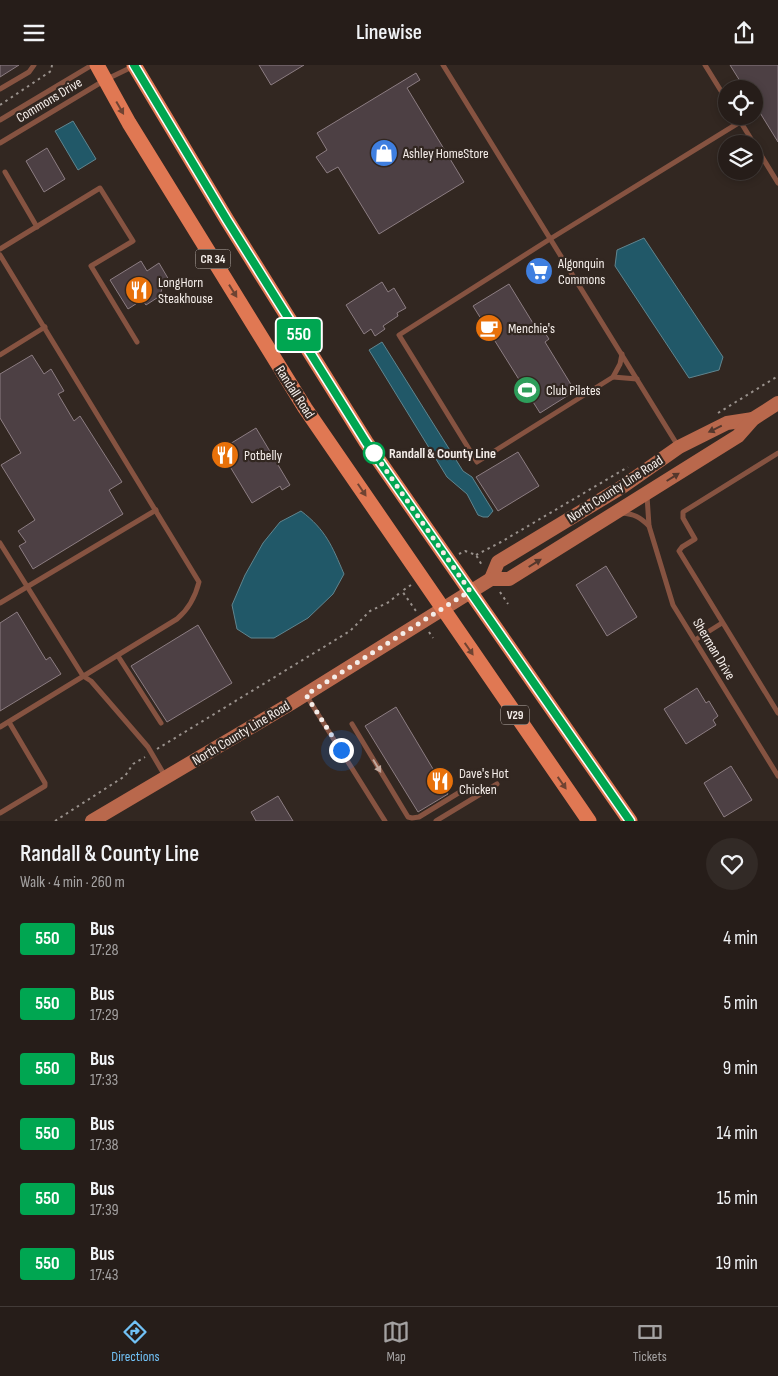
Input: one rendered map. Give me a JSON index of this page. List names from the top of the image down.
{
  "streets": {
    "main road": ["CR 34", "Randall Road", "V29"],
    "street": ["North County Line Road"],
    "lane": ["Commons Drive", "Sherman Drive"]
  },
  "crossings": [
    ["Commons Drive", "CR 34"],
    ["Commons Drive", "Randall Road"],
    ["CR 34", "North County Line Road"],
    ["CR 34", "V29"],
    ["Randall Road", "North County Line Road"],
    ["Randall Road", "V29"],
    ["North County Line Road", "Sherman Drive"],
    ["North County Line Road", "V29"]
  ],
  "places": {
    "shop": ["Ashley HomeStore"],
    "supermarket": ["Algonquin Commons"],
    "restaurant": ["LongHorn Steakhouse", "Potbelly", "Dave's Hot Chicken"],
    "cafe": ["Menchie's"],
    "sports": ["Club Pilates"],
    "other": ["Randall & County Line"]
  },
  "lines": ["bus line 550"],
  "page": {
    "header": "Linewise",
    "on_map": "550",
    "heading": ["Randall & County Line", "Walk · 4 min · 260 m"],
    "list": [
      {
        "mark": "550",
        "name": "Bus",
        "note": "17:28",
        "value": "4 min"
      },
      {
        "mark": "550",
        "name": "Bus",
        "note": "17:29",
        "value": "5 min"
      },
      {
        "mark": "550",
        "name": "Bus",
        "note": "17:33",
        "value": "9 min"
      },
      {
        "mark": "550",
        "name": "Bus",
        "note": "17:38",
        "value": "14 min"
      },
      {
        "mark": "550",
        "name": "Bus",
        "note": "17:39",
        "value": "15 min"
      },
      {
        "mark": "550",
        "name": "Bus",
        "note": "17:43",
        "value": "19 min"
      }
    ],
    "tabs": ["Directions", "Map", "Tickets"]
  }
}
